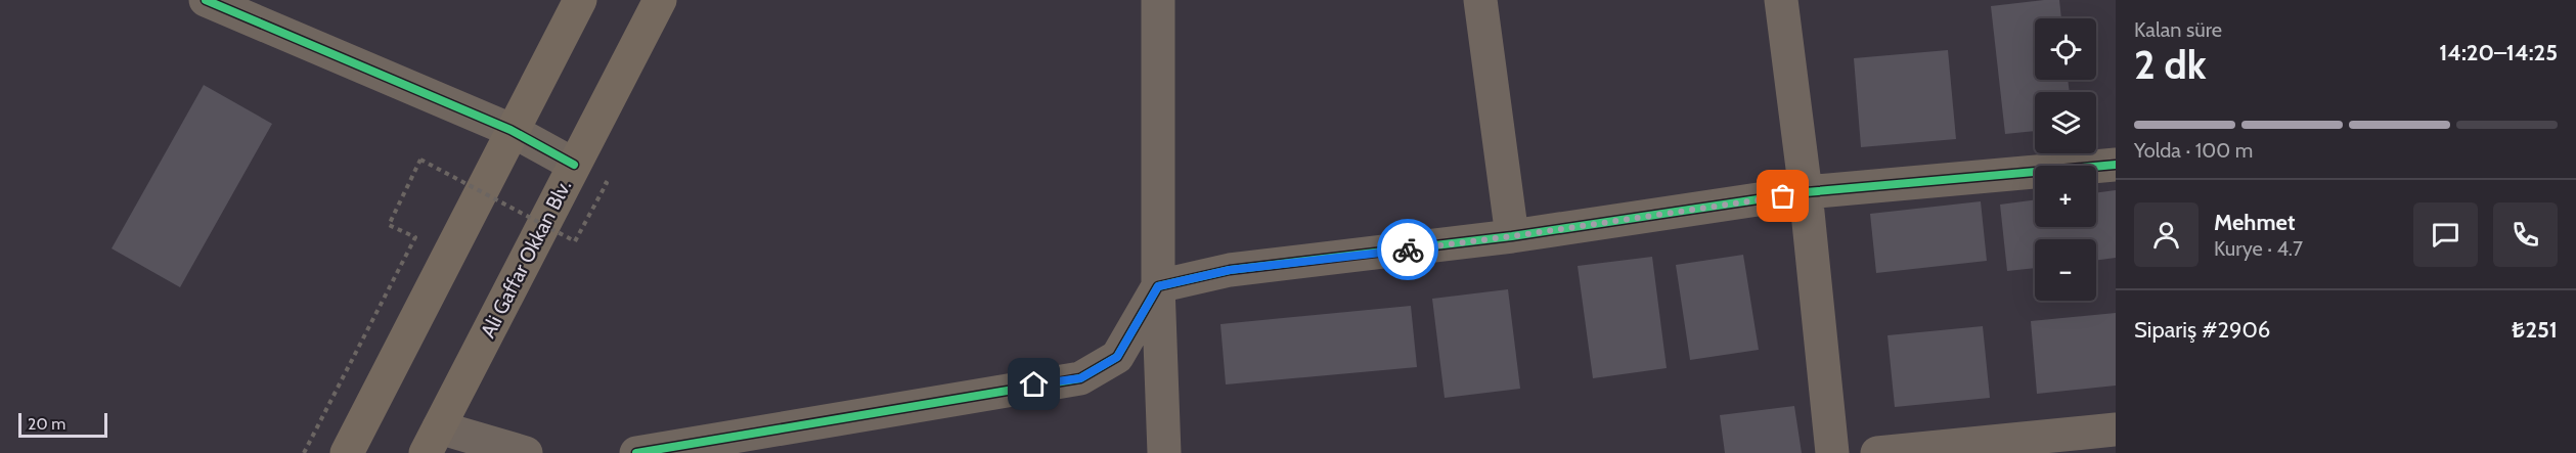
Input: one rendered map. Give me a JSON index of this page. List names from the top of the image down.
{
  "streets": {
    "main road": ["Ali Gaffar Okkan Blv."]
  },
  "scale_bar": "20 m",
  "page": {
    "heading": ["2 dk", "Kalan süre", "14:20–14:25"],
    "panel": [
      "Mehmet",
      "Kurye · 4.7",
      "Sipariş #2906",
      "₺251"
    ],
    "map_buttons": ["+", "−"],
    "bar": "Yolda · 100 m",
    "scale": "20 m"
  }
}
